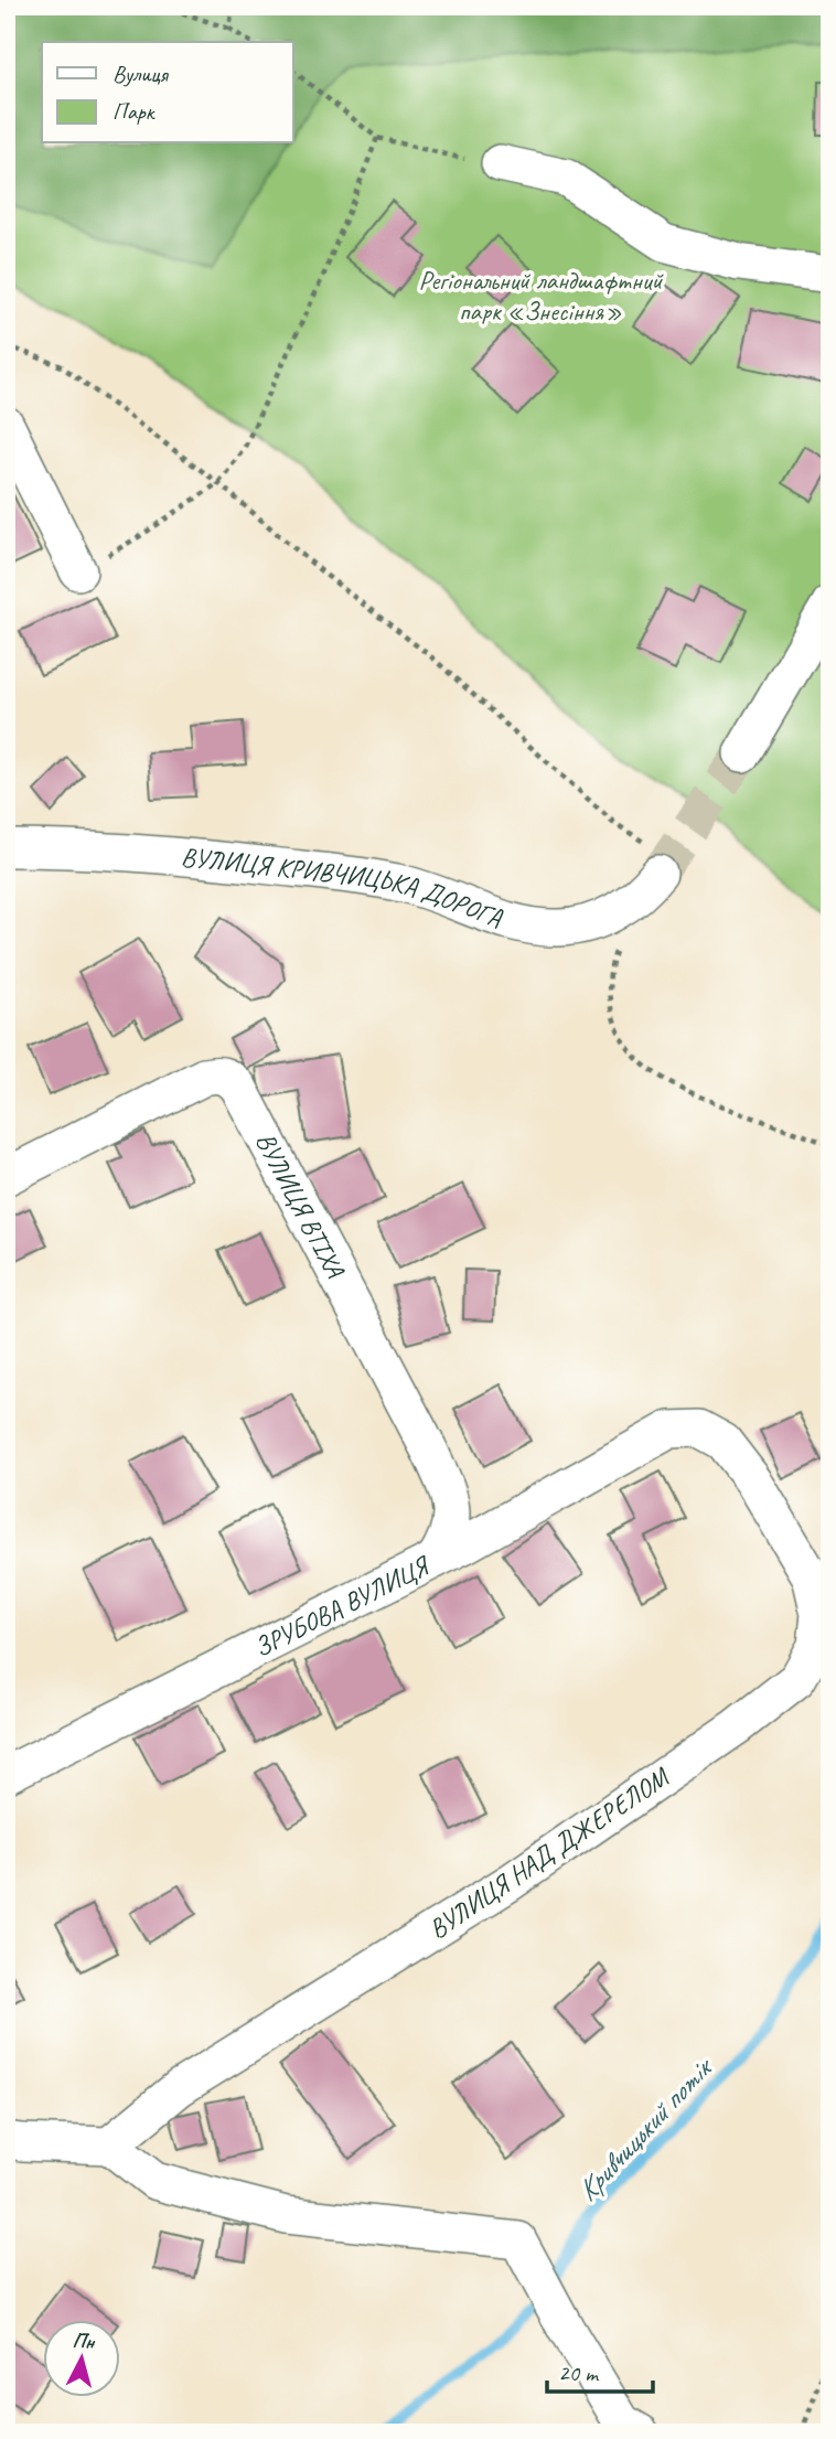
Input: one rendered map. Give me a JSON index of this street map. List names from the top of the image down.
{
  "streets": {
    "street": [
      "ВУЛИЦЯ КРИВЧИЦЬКА ДОРОГА",
      "ВУЛИЦЯ ВТІХА",
      "ЗРУБОВА ВУЛИЦЯ",
      "ВУЛИЦЯ НАД ДЖЕРЕЛОМ"
    ]
  },
  "crossings": [
    ["ВУЛИЦЯ ВТІХА", "ЗРУБОВА ВУЛИЦЯ"],
    ["ЗРУБОВА ВУЛИЦЯ", "ВУЛИЦЯ НАД ДЖЕРЕЛОМ"]
  ],
  "water": ["Кривчицький потік"],
  "parks": ["Регіональний ландшафтний парк «Знесіння»"],
  "legend": ["Вулиця", "Парк"],
  "scale_bar": "20 m",
  "north": "top"
}
